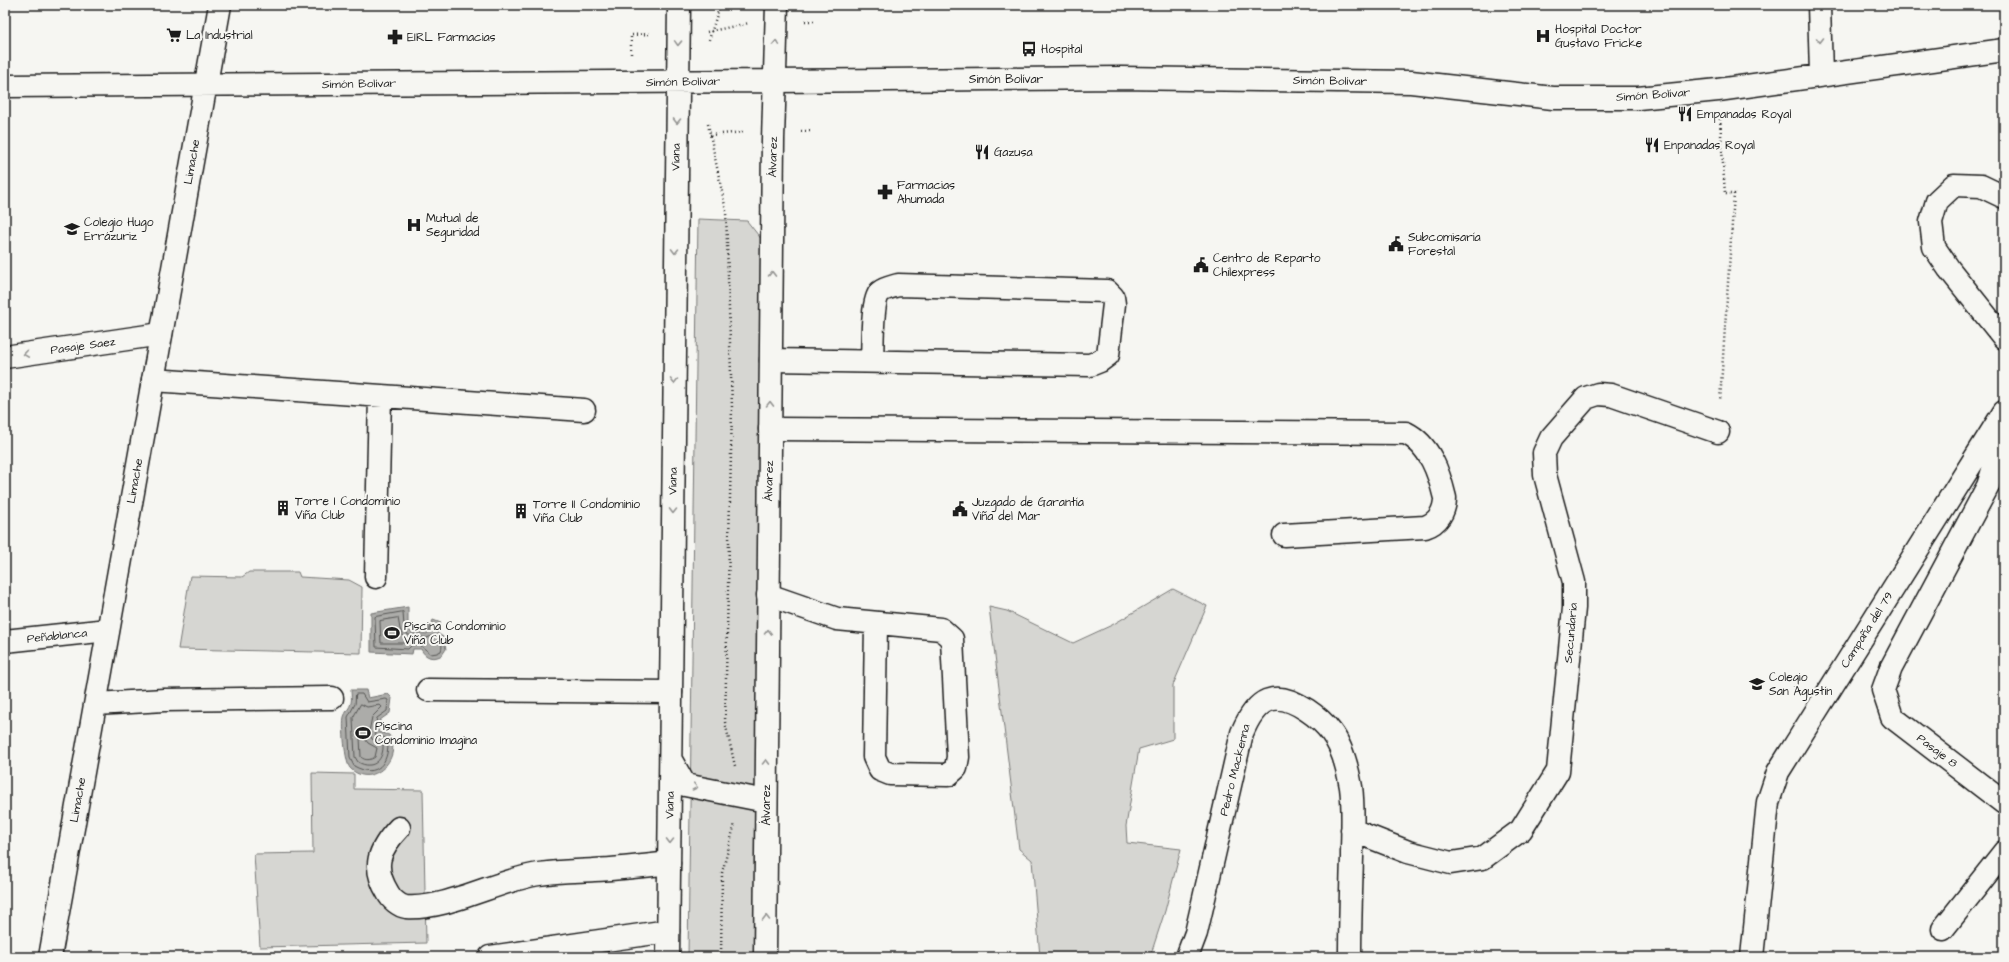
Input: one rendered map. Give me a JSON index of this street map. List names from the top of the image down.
{
  "streets": {
    "street": [
      "Simón Bolívar",
      "Viana",
      "Álvarez",
      "Limache",
      "Pasaje Saez",
      "Campaña del 79",
      "Secundaria",
      "Peñablanca",
      "Pasaje 8",
      "Pedro Mackenna"
    ]
  },
  "crossings": [
    ["Simón Bolívar", "Viana"],
    ["Simón Bolívar", "Álvarez"],
    ["Simón Bolívar", "Limache"],
    ["Limache", "Pasaje Saez"],
    ["Limache", "Peñablanca"],
    ["Secundaria", "Pedro Mackenna"]
  ],
  "one_way": ["Viana", "Álvarez", "Pasaje Saez"],
  "places": {
    "supermarket": ["La Industrial"],
    "hospital": ["Hospital Doctor Gustavo Fricke", "Mutual de Seguridad"],
    "pharmacy": ["EIRL Farmacias", "Farmacias Ahumada"],
    "bus stop": ["Hospital"],
    "restaurant": ["Empanadas Royal", "Enpanadas Royal", "Gazusa"],
    "school or university": ["Colegio Hugo Errázuriz", "Colegio San Agustín"],
    "public building": ["Subcomisaría Forestal", "Centro de Reparto Chilexpress", "Juzgado de Garantía Viña del Mar"],
    "building": ["Torre I Condominio Viña Club", "Torre II Condominio Viña Club"],
    "sports": ["Piscina Condominio Viña Club", "Piscina Condominio Imagina"]
  }
}
